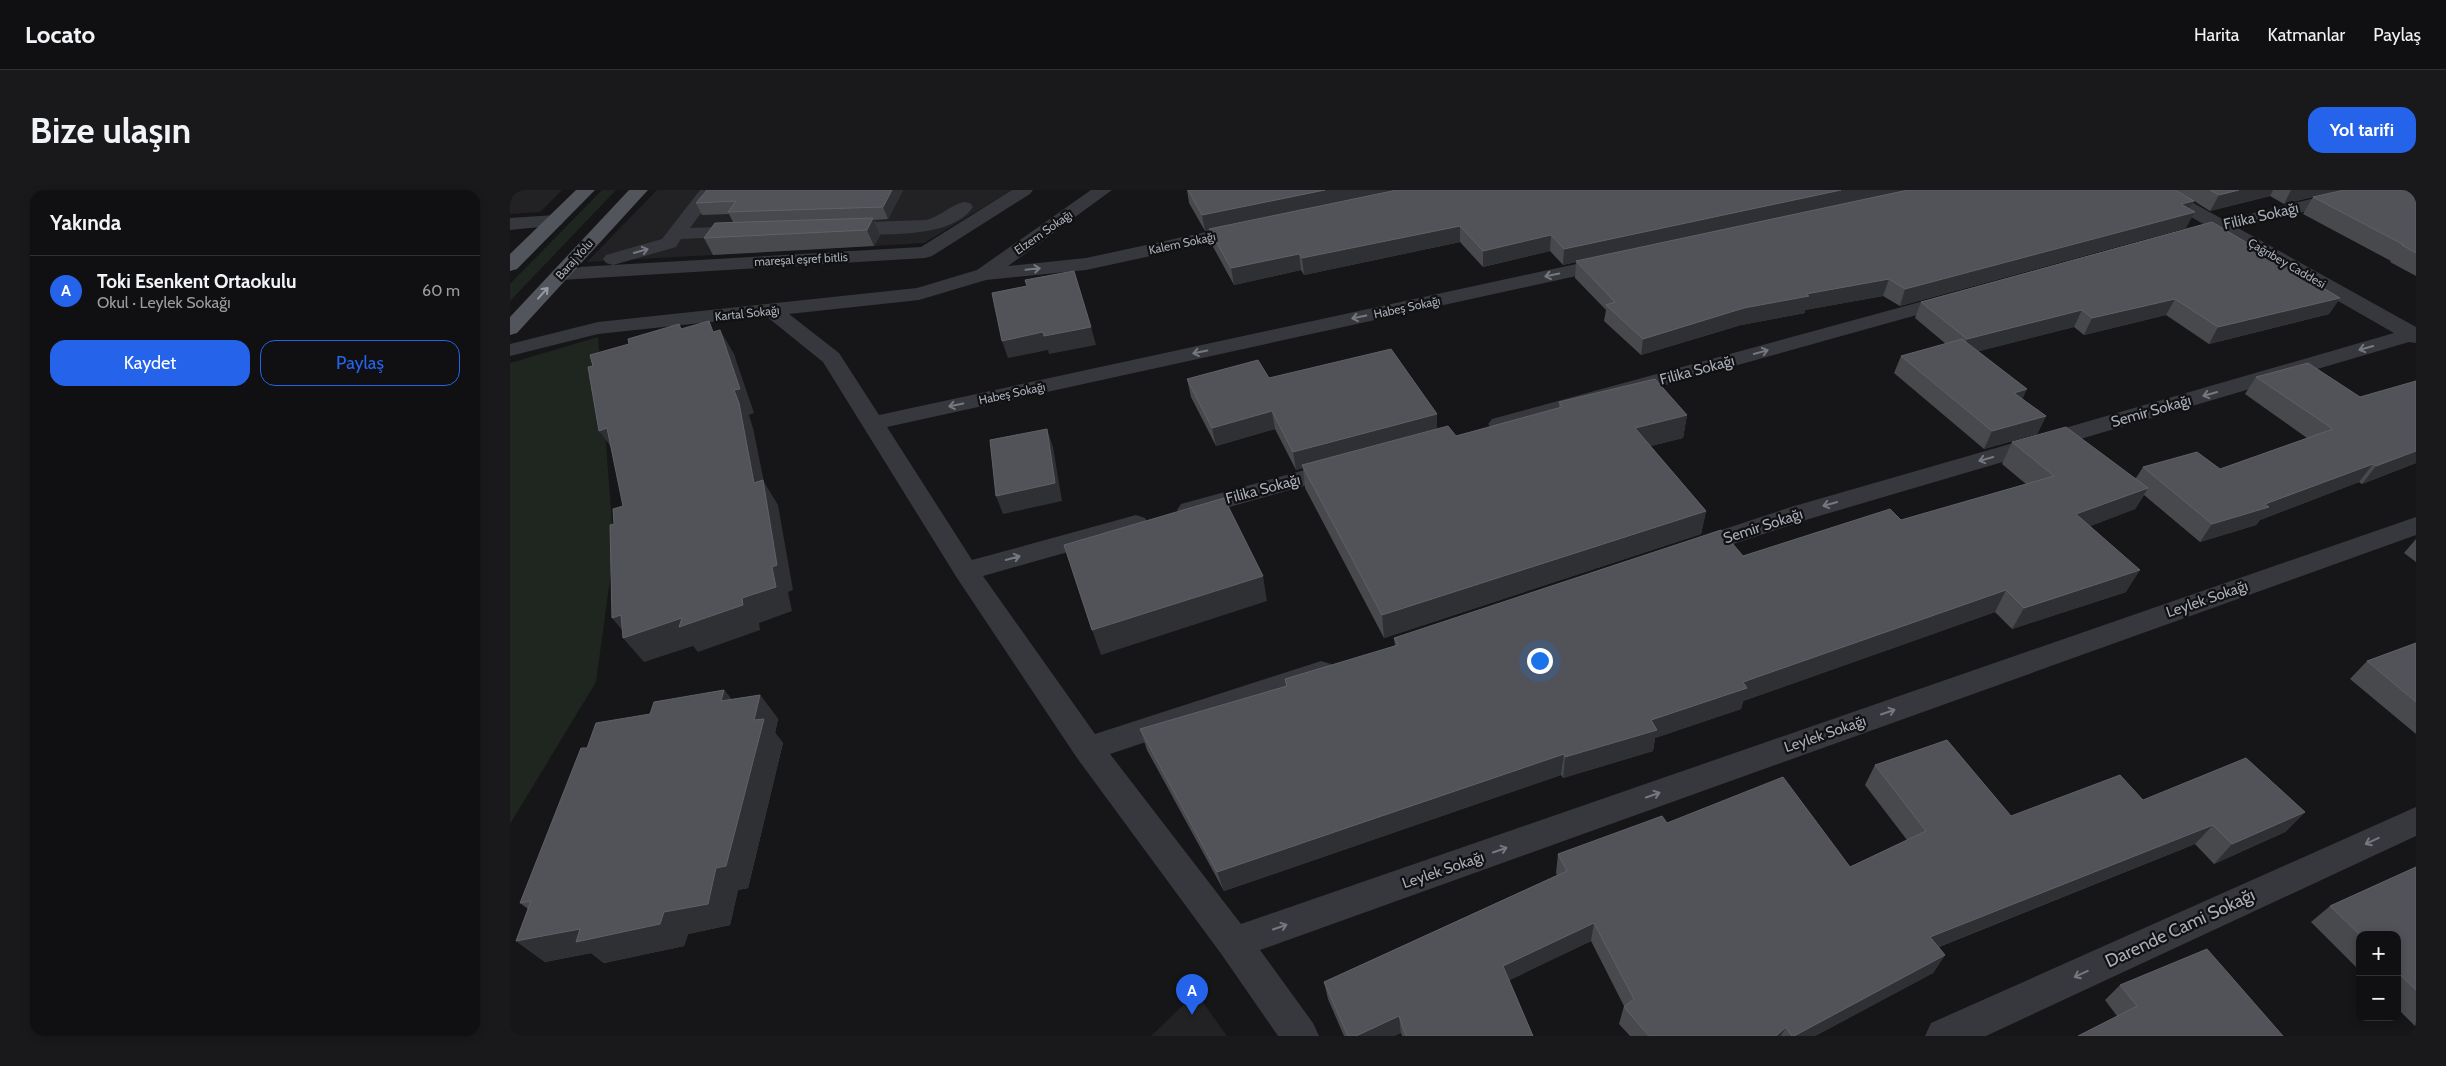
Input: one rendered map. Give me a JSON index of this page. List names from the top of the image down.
{
  "streets": {
    "main road": ["Baraj Yolu"],
    "street": [
      "Filika Sokağı",
      "Elzem Sokağı",
      "Kalem Sokağı",
      "mareşal eşref bitlis",
      "Çağrıbey Caddesi",
      "Habeş Sokağı",
      "Kartal Sokağı",
      "Semir Sokağı",
      "Leylek Sokağı",
      "Darende Cami Sokağı"
    ]
  },
  "crossings": [
    ["Filika Sokağı", "Çağrıbey Caddesi"],
    ["Elzem Sokağı", "Kalem Sokağı"],
    ["Elzem Sokağı", "Kartal Sokağı"],
    ["Kalem Sokağı", "Kartal Sokağı"],
    ["Baraj Yolu", "mareşal eşref bitlis"],
    ["Çağrıbey Caddesi", "Semir Sokağı"]
  ],
  "one_way": [
    "Filika Sokağı",
    "Kalem Sokağı",
    "Habeş Sokağı",
    "Semir Sokağı",
    "Leylek Sokağı",
    "Darende Cami Sokağı"
  ],
  "page": {
    "header": "Locato",
    "nav": ["Harita", "Katmanlar", "Paylaş"],
    "buttons": [
      "Yol tarifi",
      ["Kaydet", "Paylaş"]
    ],
    "title": "Bize ulaşın",
    "heading": "Yakında",
    "list": [
      {
        "mark": "A",
        "name": "Toki Esenkent Ortaokulu",
        "note": "Okul · Leylek Sokağı",
        "value": "60 m"
      }
    ],
    "map_buttons": ["+", "−"],
    "pins": "A"
  }
}
